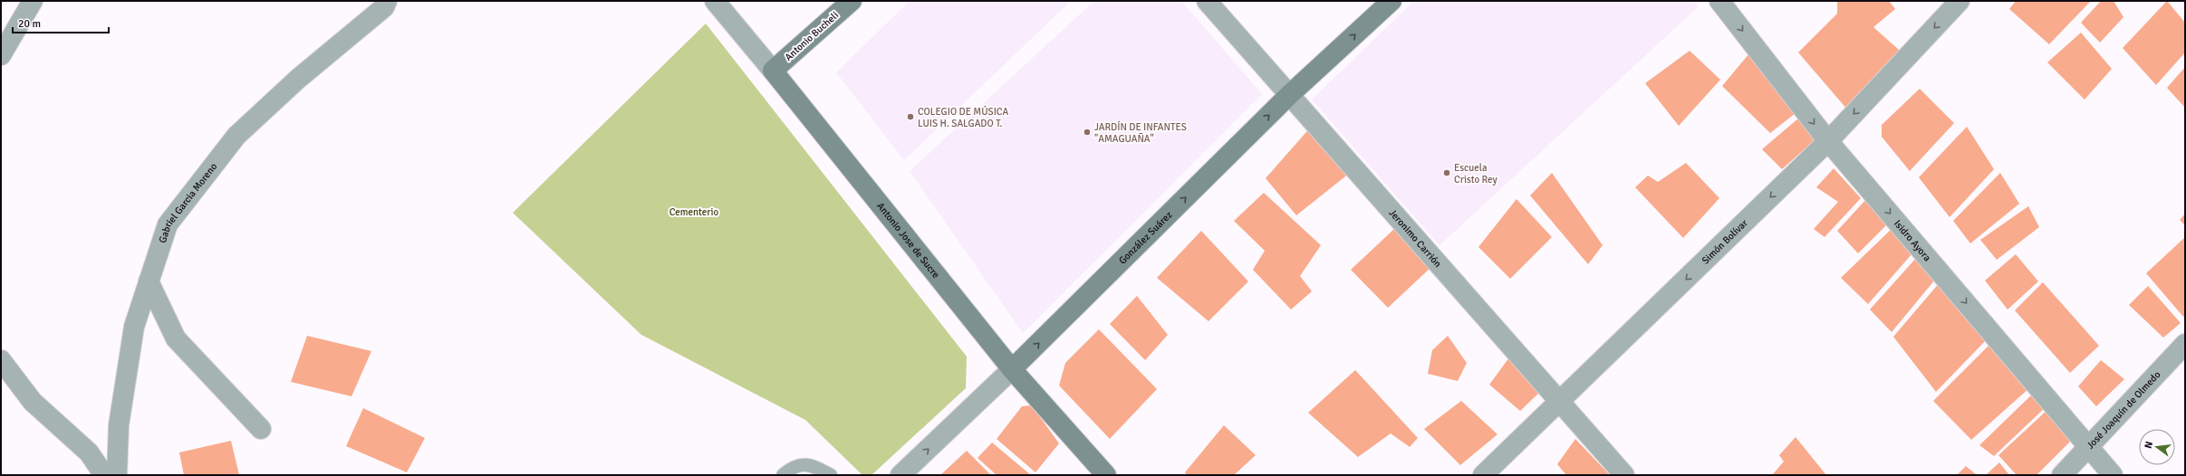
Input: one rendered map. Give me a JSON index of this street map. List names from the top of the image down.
{
  "streets": {
    "street": [
      "Antonio Bucheli",
      "Gabriel Garcia Moreno",
      "González Suárez",
      "Jeronimo Carrión",
      "Antonio Jose de Sucre",
      "Isidro Ayora",
      "Simón Bolívar",
      "José Joaquín de Olmedo"
    ]
  },
  "crossings": [
    ["Antonio Bucheli", "Antonio Jose de Sucre"],
    ["González Suárez", "Jeronimo Carrión"],
    ["González Suárez", "Antonio Jose de Sucre"],
    ["Jeronimo Carrión", "Simón Bolívar"],
    ["Isidro Ayora", "Simón Bolívar"],
    ["Isidro Ayora", "José Joaquín de Olmedo"]
  ],
  "one_way": ["González Suárez", "Isidro Ayora", "Simón Bolívar"],
  "parks": ["Cementerio"],
  "places": ["COLEGIO DE MÚSICA LUIS H. SALGADO T.", "JARDÍN DE INFANTES \"AMAGUAÑA\"", "Escuela Cristo Rey"],
  "scale_bar": "20 m",
  "north": "left"
}
